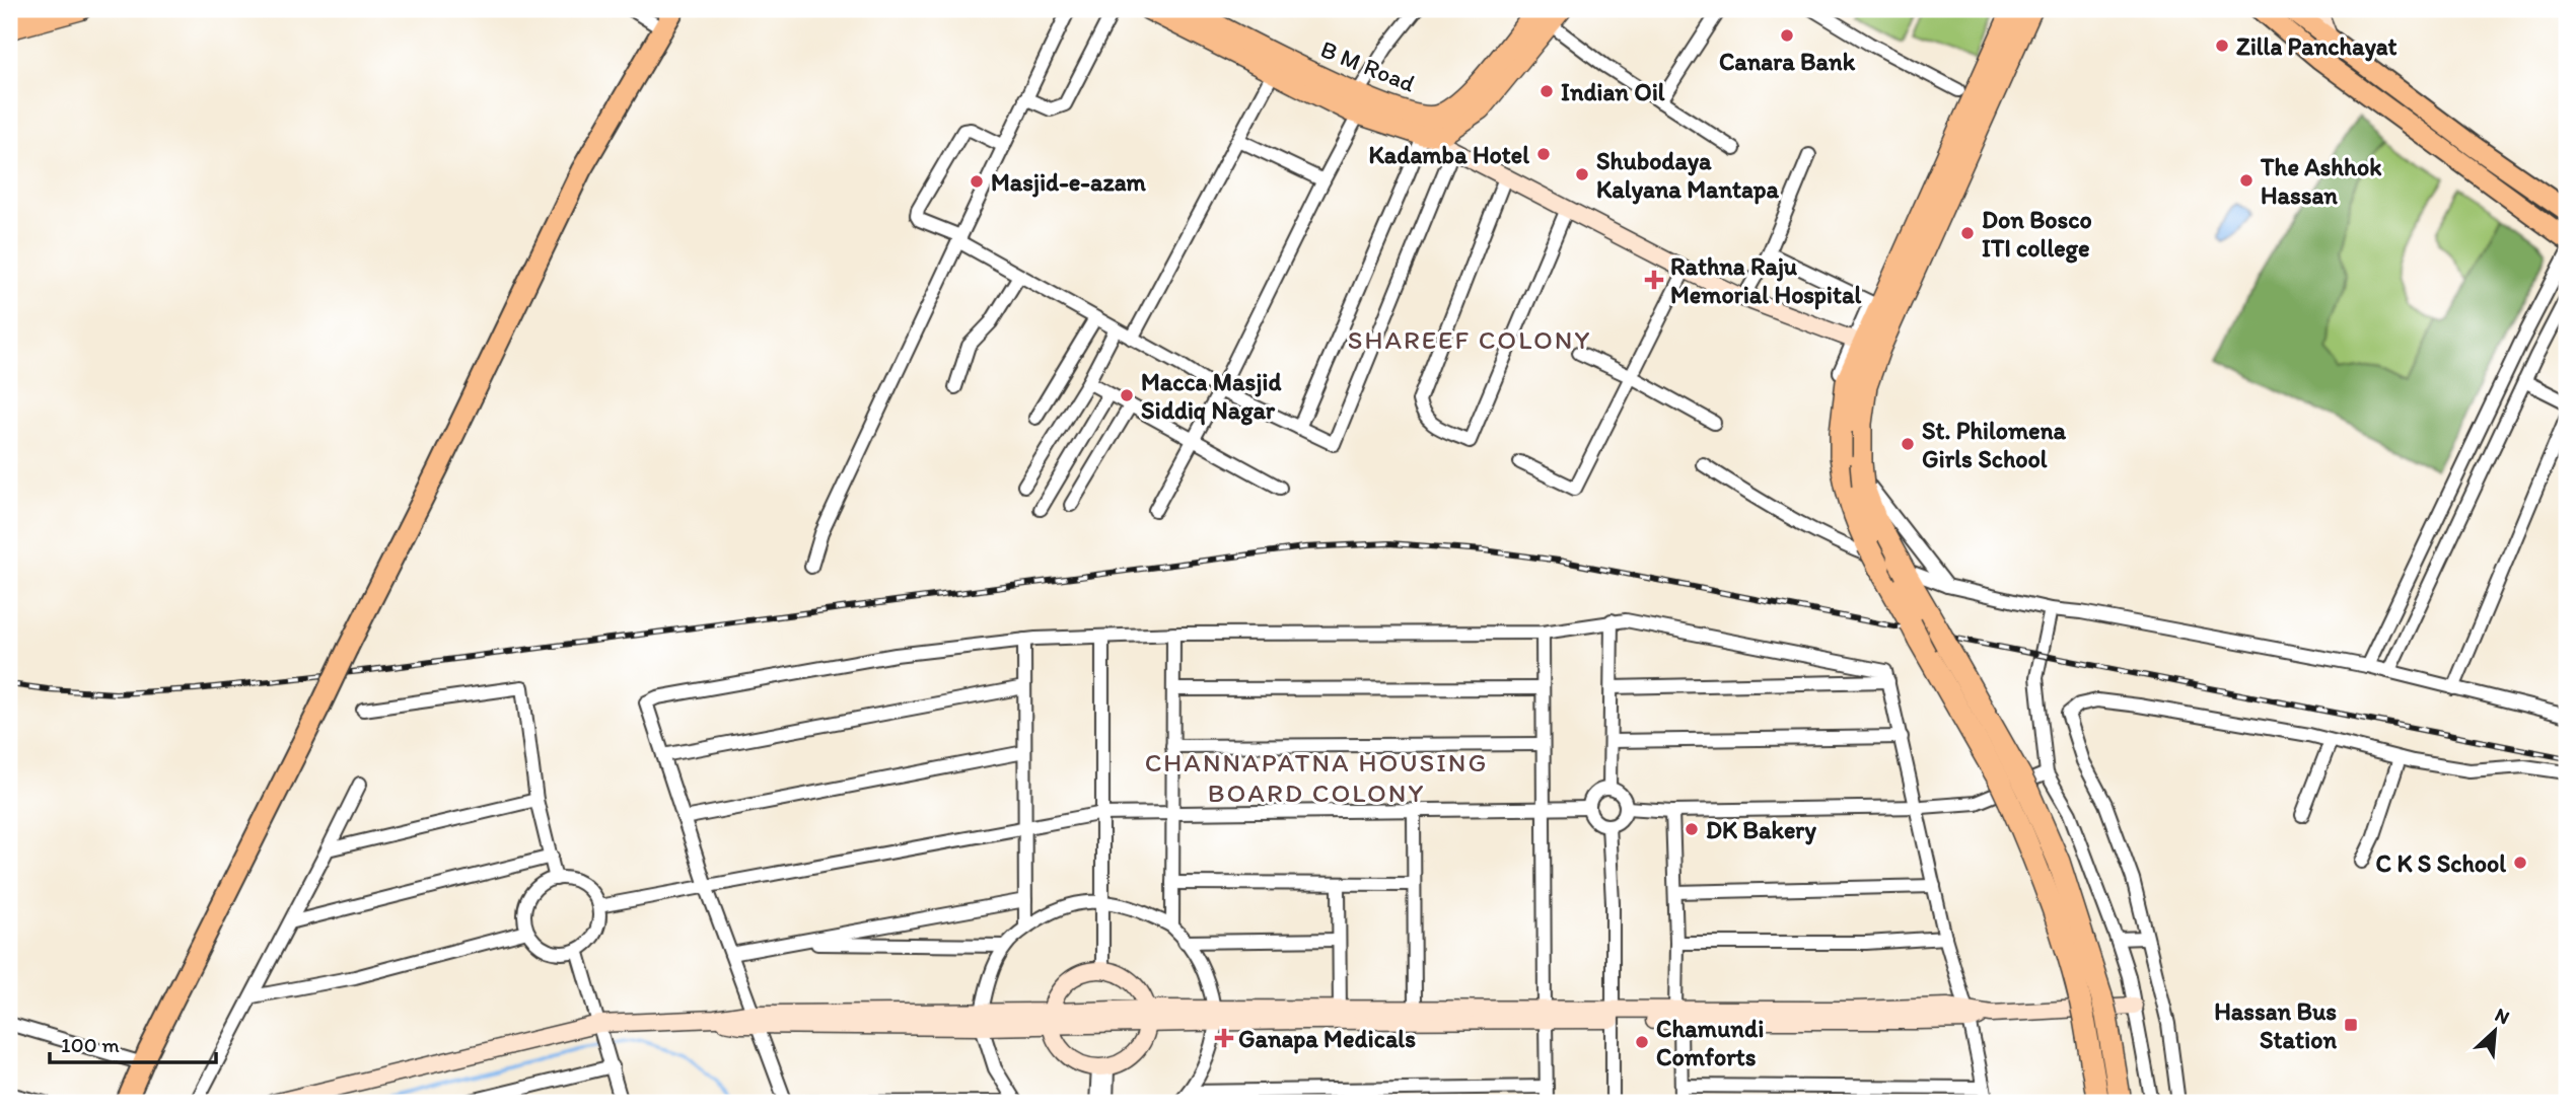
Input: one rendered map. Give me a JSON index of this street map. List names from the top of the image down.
{
  "streets": {
    "highway": ["B M Road"]
  },
  "districts": ["SHAREEF COLONY", "CHANNAPATNA HOUSING BOARD COLONY"],
  "places": {
    "other": [
      "Canara Bank",
      "Zilla Panchayat",
      "Indian Oil",
      "Kadamba Hotel",
      "Shubodaya Kalyana Mantapa",
      "The Ashhok Hassan",
      "Masjid-e-azam",
      "Don Bosco ITI college",
      "Macca Masjid Siddiq Nagar",
      "St. Philomena Girls School",
      "DK Bakery",
      "C K S School",
      "Chamundi Comforts"
    ],
    "health": ["Rathna Raju Memorial Hospital", "Ganapa Medicals"],
    "transit": ["Hassan Bus Station"]
  },
  "scale_bar": "100 m",
  "north": "top right"
}
